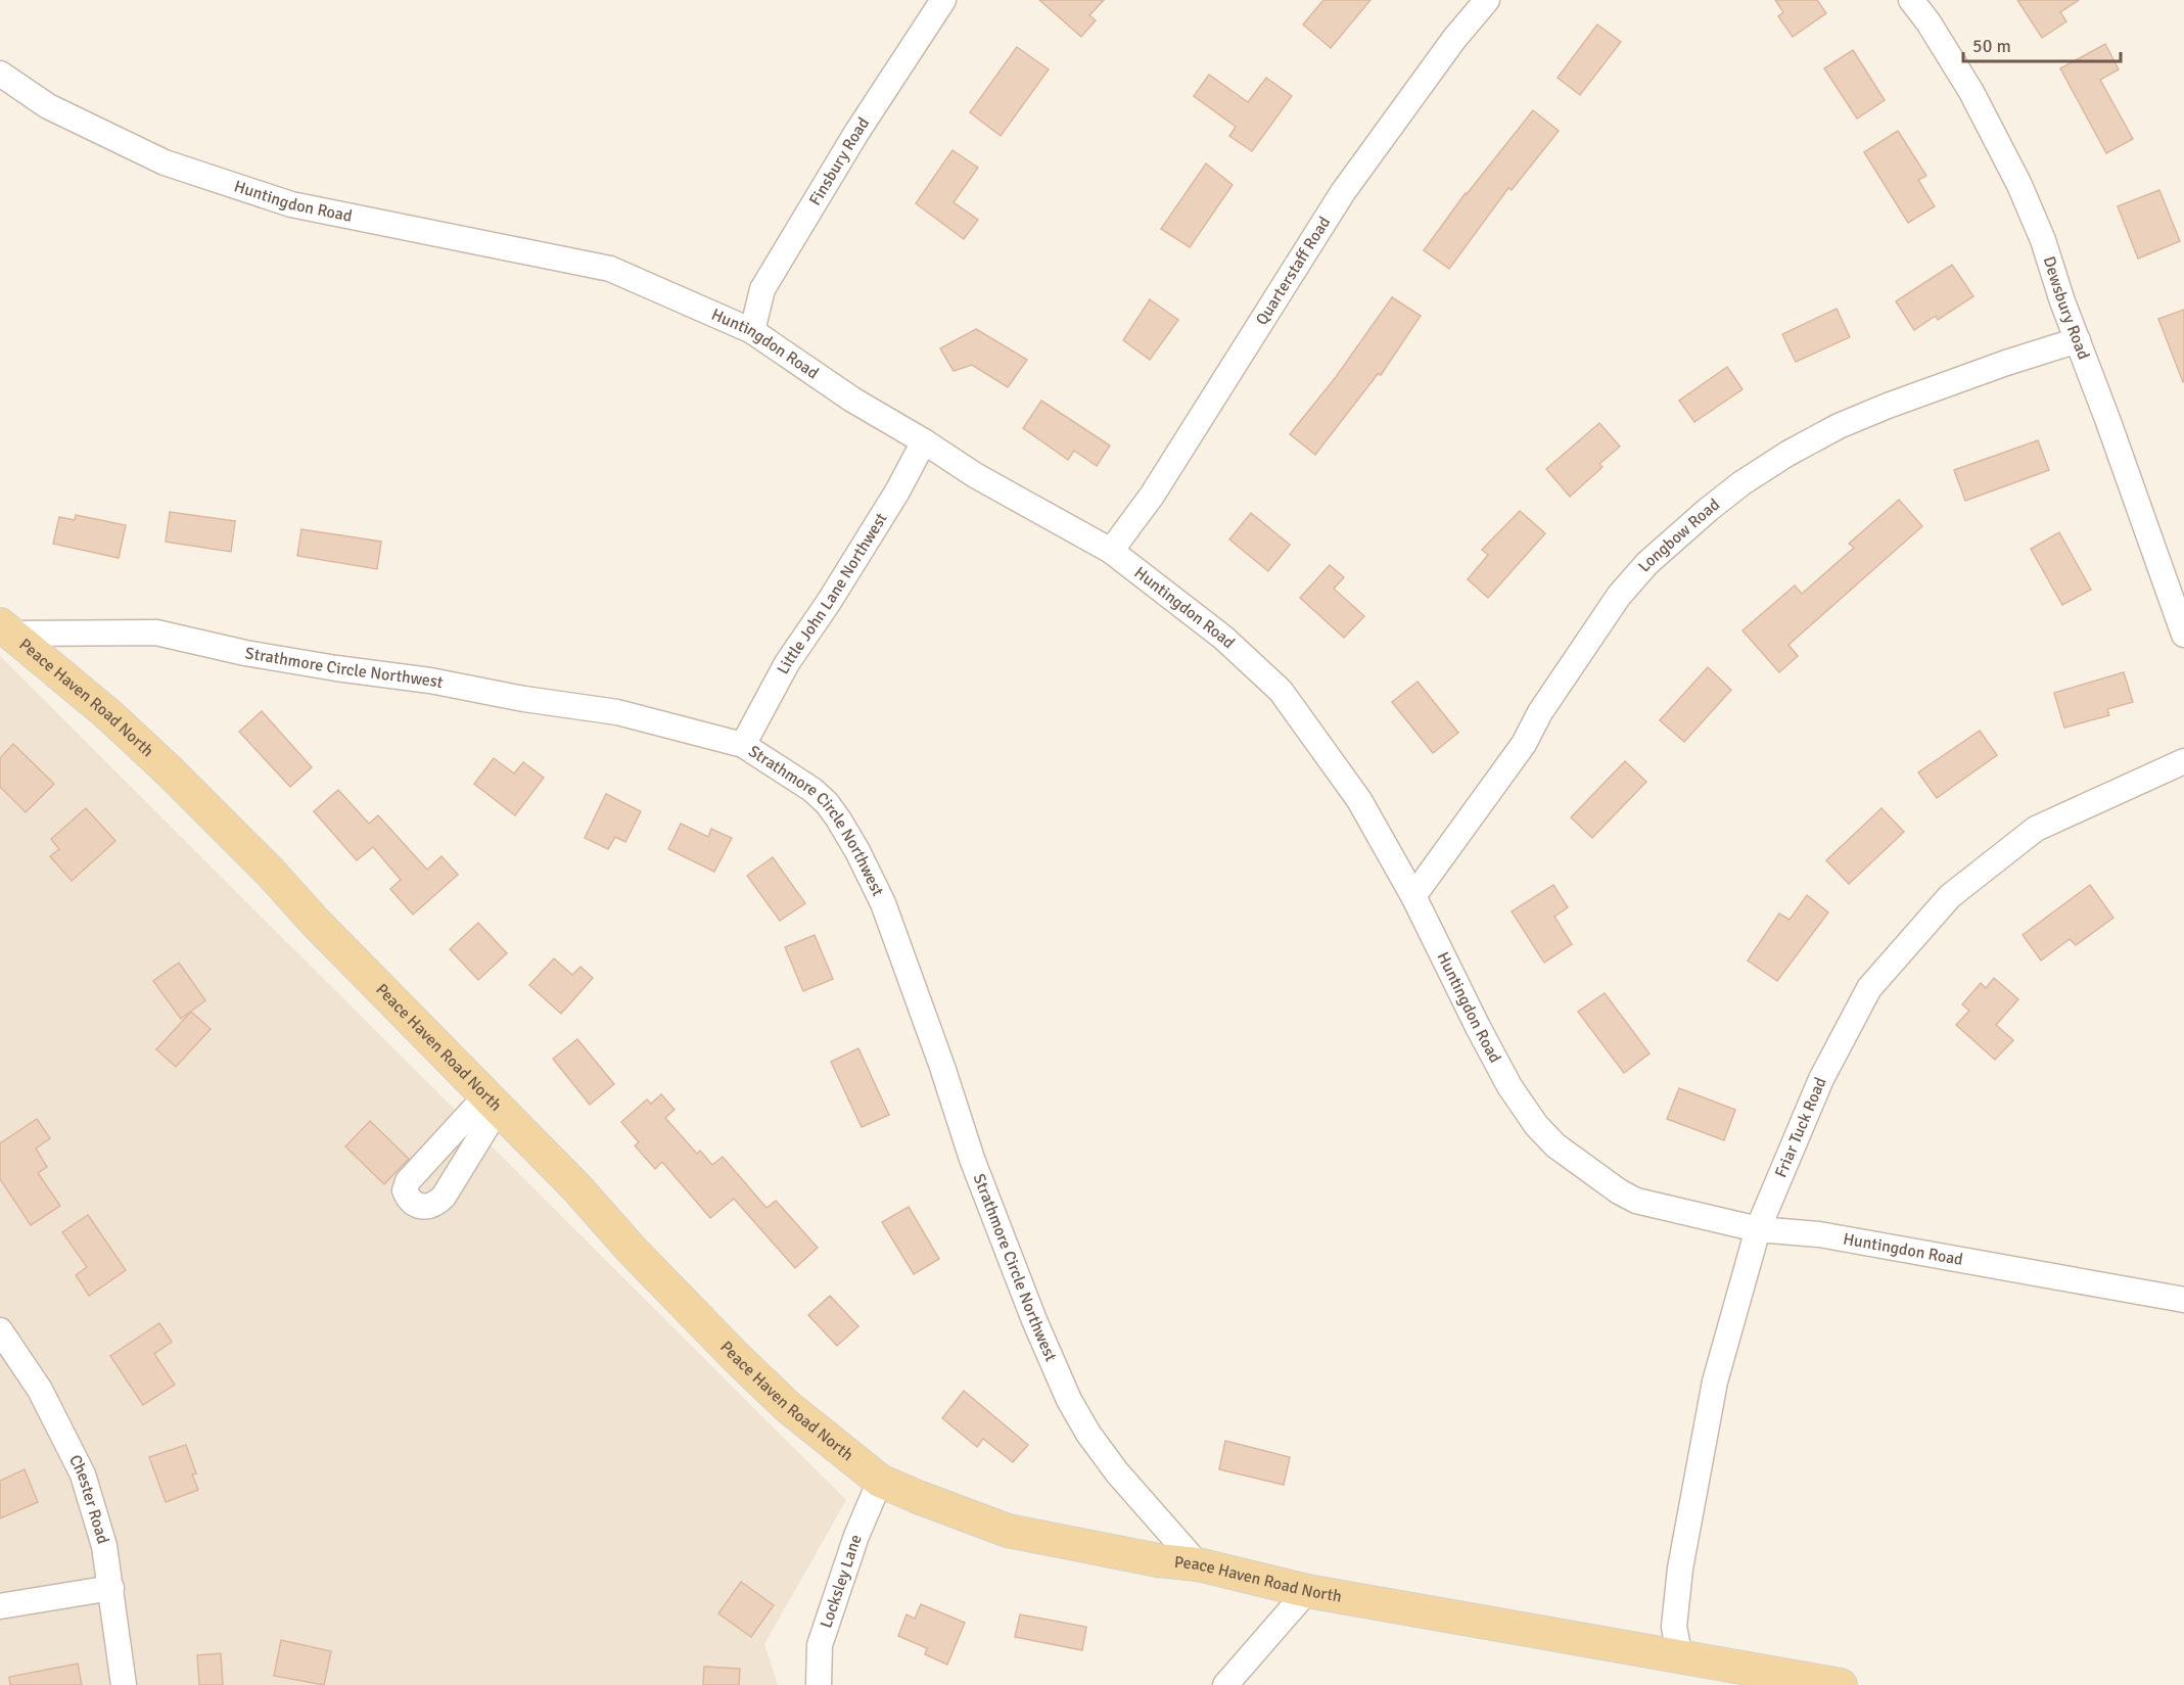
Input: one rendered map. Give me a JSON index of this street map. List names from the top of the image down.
{
  "streets": {
    "main road": ["Peace Haven Road North"],
    "street": [
      "Finsbury Road",
      "Huntingdon Road",
      "Quarterstaff Road",
      "Dewsbury Road",
      "Longbow Road",
      "Little John Lane Northwest",
      "Strathmore Circle Northwest",
      "Friar Tuck Road",
      "Chester Road",
      "Locksley Lane"
    ]
  },
  "crossings": [
    ["Finsbury Road", "Huntingdon Road"],
    ["Huntingdon Road", "Quarterstaff Road"],
    ["Huntingdon Road", "Longbow Road"],
    ["Huntingdon Road", "Little John Lane Northwest"],
    ["Huntingdon Road", "Friar Tuck Road"],
    ["Dewsbury Road", "Longbow Road"],
    ["Little John Lane Northwest", "Strathmore Circle Northwest"],
    ["Strathmore Circle Northwest", "Peace Haven Road North"],
    ["Peace Haven Road North", "Friar Tuck Road"],
    ["Peace Haven Road North", "Locksley Lane"]
  ],
  "scale_bar": "50 m"
}
